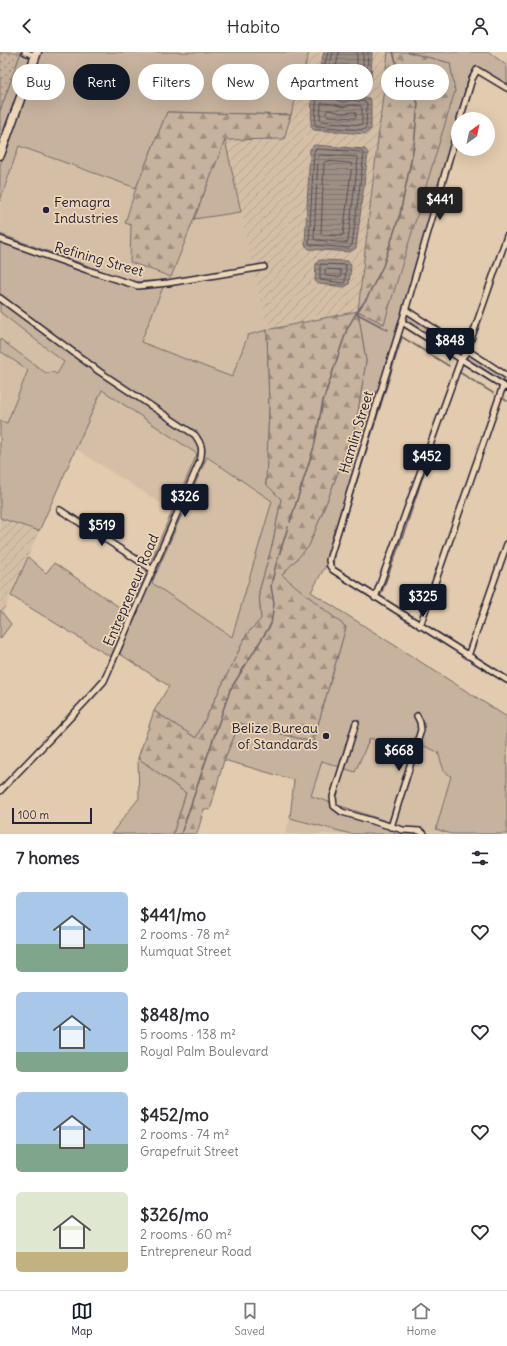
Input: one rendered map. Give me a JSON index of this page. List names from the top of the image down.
{
  "streets": {
    "street": ["Refining Street", "Hamlin Street", "Entrepreneur Road"]
  },
  "places": ["Femagra Industries", "Belize Bureau of Standards"],
  "scale_bar": "100 m",
  "north": "top right",
  "page": {
    "header": "Habito",
    "chip": [
      "Buy",
      "Rent",
      "Filters",
      "New",
      "Apartment",
      "House"
    ],
    "price": [
      "$441",
      "$848",
      "$452",
      "$326",
      "$519",
      "$325",
      "$668"
    ],
    "scale": "100 m",
    "heading": "7 homes",
    "list": [
      {
        "name": "$441/mo",
        "note": "2 rooms · 78 m² · Kumquat Street"
      },
      {
        "name": "$848/mo",
        "note": "5 rooms · 138 m² · Royal Palm Boulevard"
      },
      {
        "name": "$452/mo",
        "note": "2 rooms · 74 m² · Grapefruit Street"
      },
      {
        "name": "$326/mo",
        "note": "2 rooms · 60 m² · Entrepreneur Road"
      }
    ],
    "tabs": ["Map", "Saved", "Home"]
  }
}
